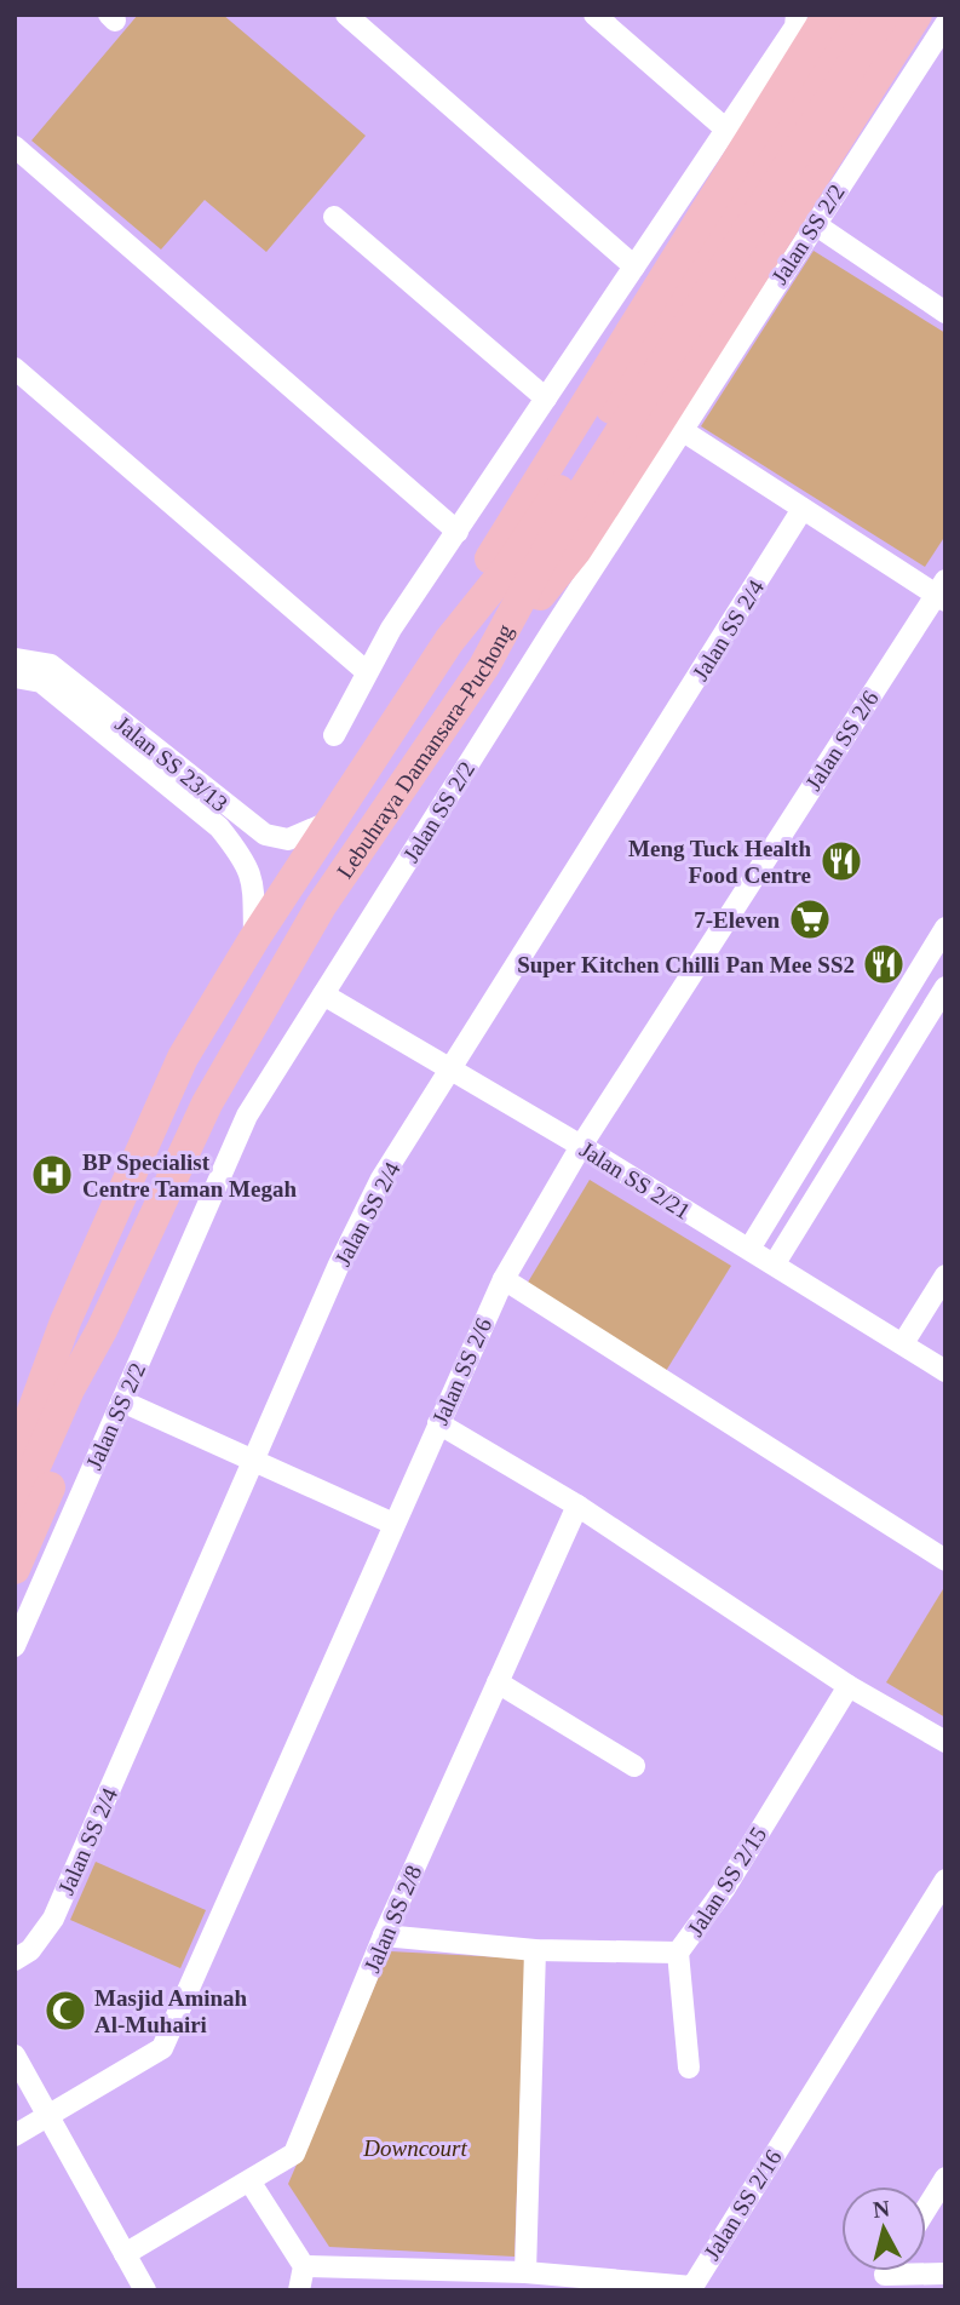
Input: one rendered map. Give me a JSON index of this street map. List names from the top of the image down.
{
  "streets": {
    "highway": ["Lebuhraya Damansara–Puchong"],
    "street": [
      "Jalan SS 2/2",
      "Jalan SS 2/4",
      "Jalan SS 2/6",
      "Jalan SS 23/13",
      "Jalan SS 2/21",
      "Jalan SS 2/15",
      "Jalan SS 2/8",
      "Jalan SS 2/16"
    ]
  },
  "crossings": [
    ["Jalan SS 2/2", "Jalan SS 2/21"],
    ["Jalan SS 2/4", "Jalan SS 2/21"],
    ["Jalan SS 2/6", "Jalan SS 2/21"],
    ["Lebuhraya Damansara–Puchong", "Jalan SS 23/13"],
    ["Jalan SS 2/15", "Jalan SS 2/8"]
  ],
  "parks": ["Downcourt"],
  "places": {
    "restaurant": ["Meng Tuck Health Food Centre", "Super Kitchen Chilli Pan Mee SS2"],
    "supermarket": ["7-Eleven"],
    "hospital": ["BP Specialist Centre Taman Megah"],
    "mosque": ["Masjid Aminah Al-Muhairi"]
  },
  "north": "top"
}
